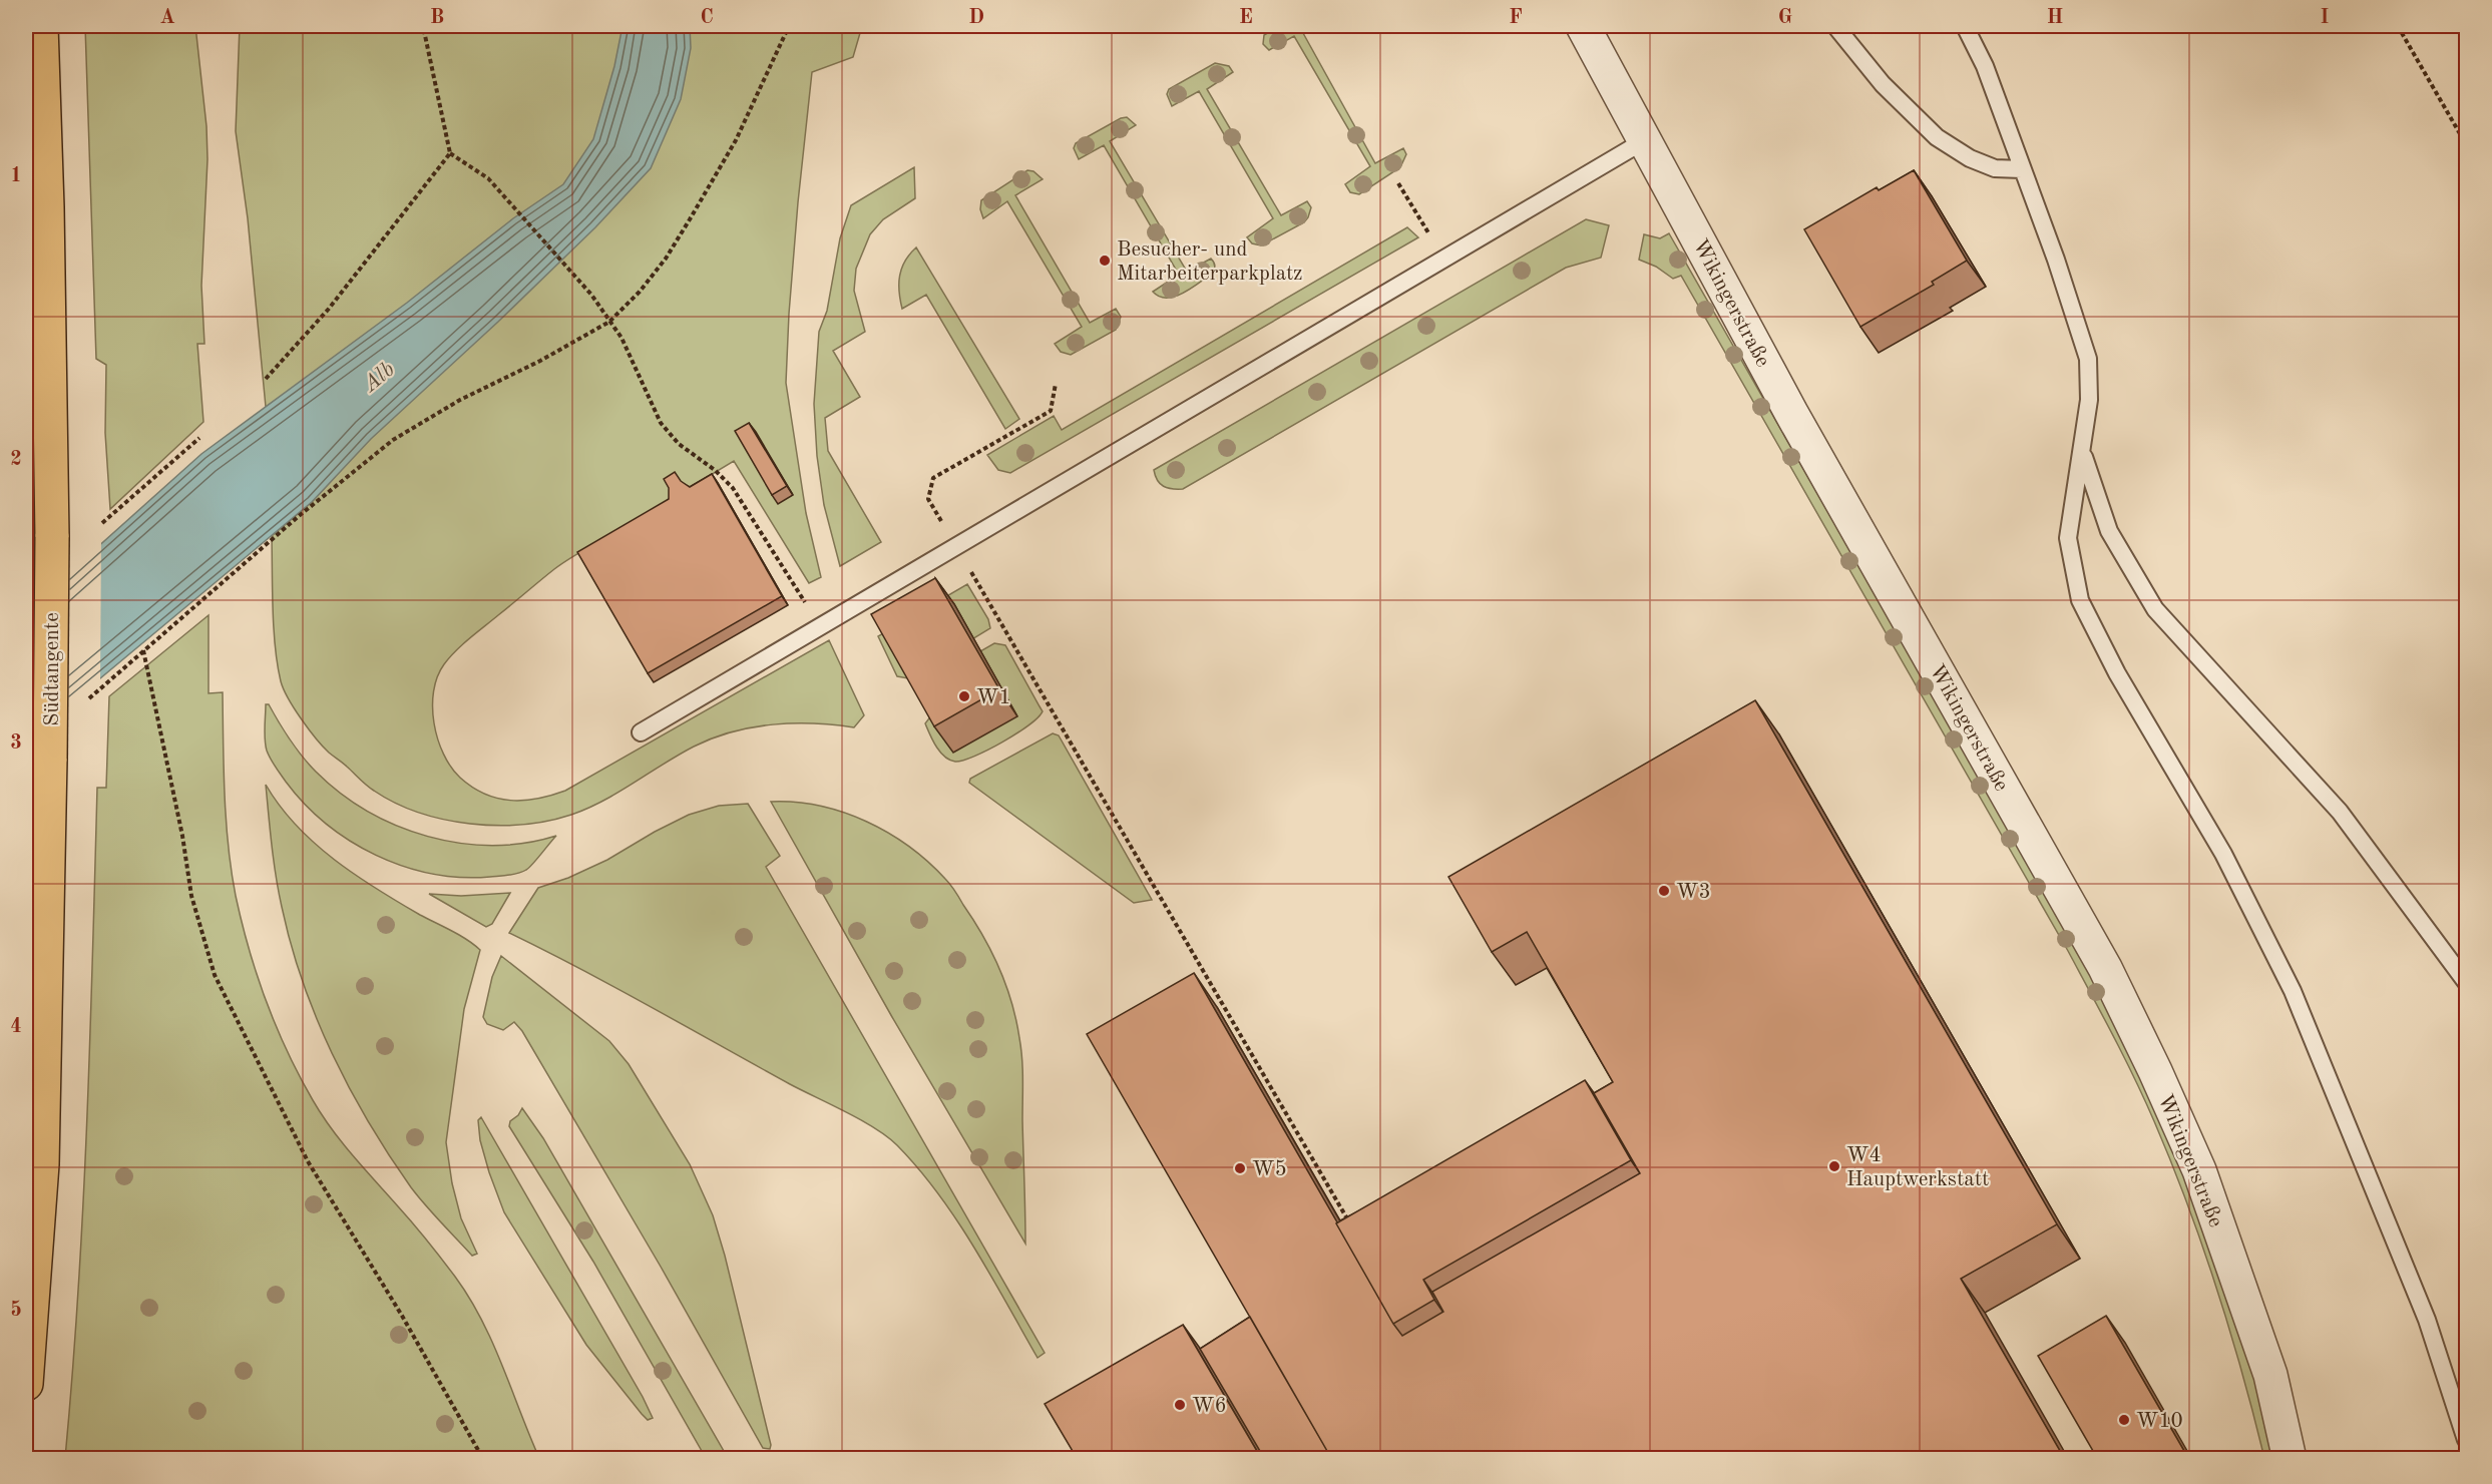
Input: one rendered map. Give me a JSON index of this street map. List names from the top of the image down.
{
  "streets": {
    "highway": ["Südtangente"],
    "street": ["Wikingerstraße"]
  },
  "water": ["Alb"],
  "places": [
    "Besucher- und Mitarbeiterparkplatz",
    "W1",
    "W3",
    "W4 Hauptwerkstatt",
    "W5",
    "W6",
    "W10"
  ],
  "grid": {
    "columns": [
      "A",
      "B",
      "C",
      "D",
      "E",
      "F",
      "G",
      "H",
      "I"
    ],
    "rows": [
      "1",
      "2",
      "3",
      "4",
      "5"
    ]
  }
}
